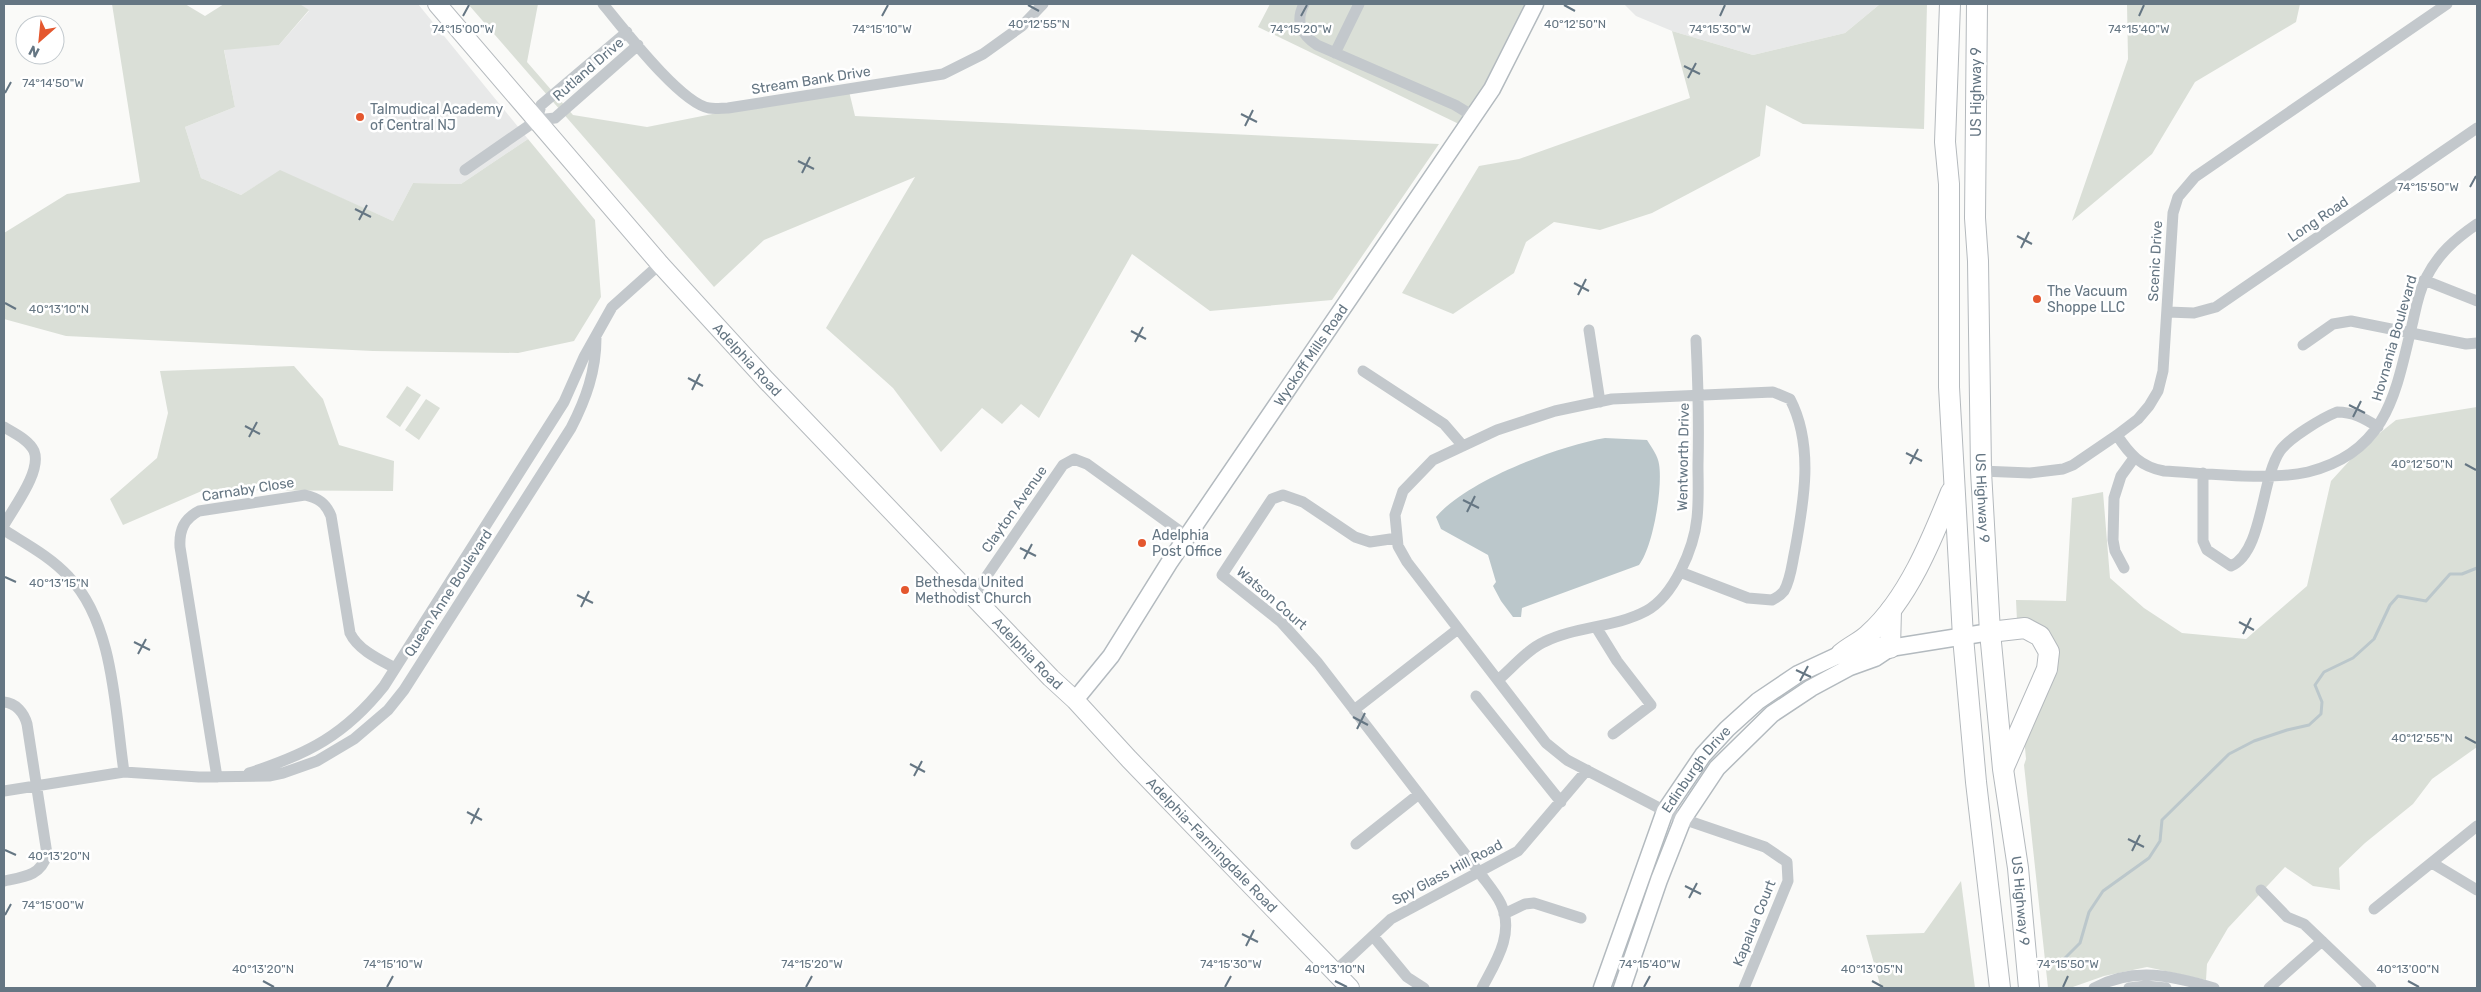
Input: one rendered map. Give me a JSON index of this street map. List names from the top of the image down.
{
  "streets": {
    "highway": ["US Highway 9"],
    "main road": [
      "Wyckoff Mills Road",
      "Adelphia Road",
      "Edinburgh Drive",
      "Adelphia-Farmingdale Road"
    ],
    "street": [
      "Rutland Drive",
      "Stream Bank Drive",
      "Long Road",
      "Scenic Drive",
      "Hovnania Boulevard",
      "Wentworth Drive",
      "Carnaby Close",
      "Clayton Avenue",
      "Queen Anne Boulevard",
      "Watson Court",
      "Spy Glass Hill Road",
      "Kapalua Court"
    ]
  },
  "crossings": [
    ["Rutland Drive", "Stream Bank Drive"],
    ["Rutland Drive", "Adelphia Road"],
    ["US Highway 9", "Scenic Drive"],
    ["US Highway 9", "Edinburgh Drive"],
    ["Long Road", "Scenic Drive"],
    ["Scenic Drive", "Hovnania Boulevard"],
    ["Wyckoff Mills Road", "Adelphia Road"],
    ["Wyckoff Mills Road", "Clayton Avenue"],
    ["Wyckoff Mills Road", "Adelphia-Farmingdale Road"],
    ["Adelphia Road", "Clayton Avenue"],
    ["Adelphia Road", "Queen Anne Boulevard"],
    ["Adelphia Road", "Adelphia-Farmingdale Road"],
    ["Wentworth Drive", "Watson Court"],
    ["Wentworth Drive", "Edinburgh Drive"],
    ["Wentworth Drive", "Spy Glass Hill Road"],
    ["Wentworth Drive", "Kapalua Court"],
    ["Carnaby Close", "Queen Anne Boulevard"],
    ["Watson Court", "Spy Glass Hill Road"],
    ["Edinburgh Drive", "Kapalua Court"],
    ["Adelphia-Farmingdale Road", "Spy Glass Hill Road"]
  ],
  "places": [
    "Talmudical Academy of Central NJ",
    "The Vacuum Shoppe LLC",
    "Adelphia Post Office",
    "Bethesda United Methodist Church"
  ],
  "north": "bottom left",
  "coordinates": [
    "40°12'55\"N",
    "40°12'50\"N",
    "74°15'00\"W",
    "74°15'10\"W",
    "74°15'20\"W",
    "74°15'30\"W",
    "74°15'40\"W",
    "74°14'50\"W",
    "74°15'50\"W",
    "40°13'10\"N",
    "40°13'15\"N",
    "40°13'20\"N",
    "40°13'05\"N",
    "40°13'00\"N"
  ]
}
